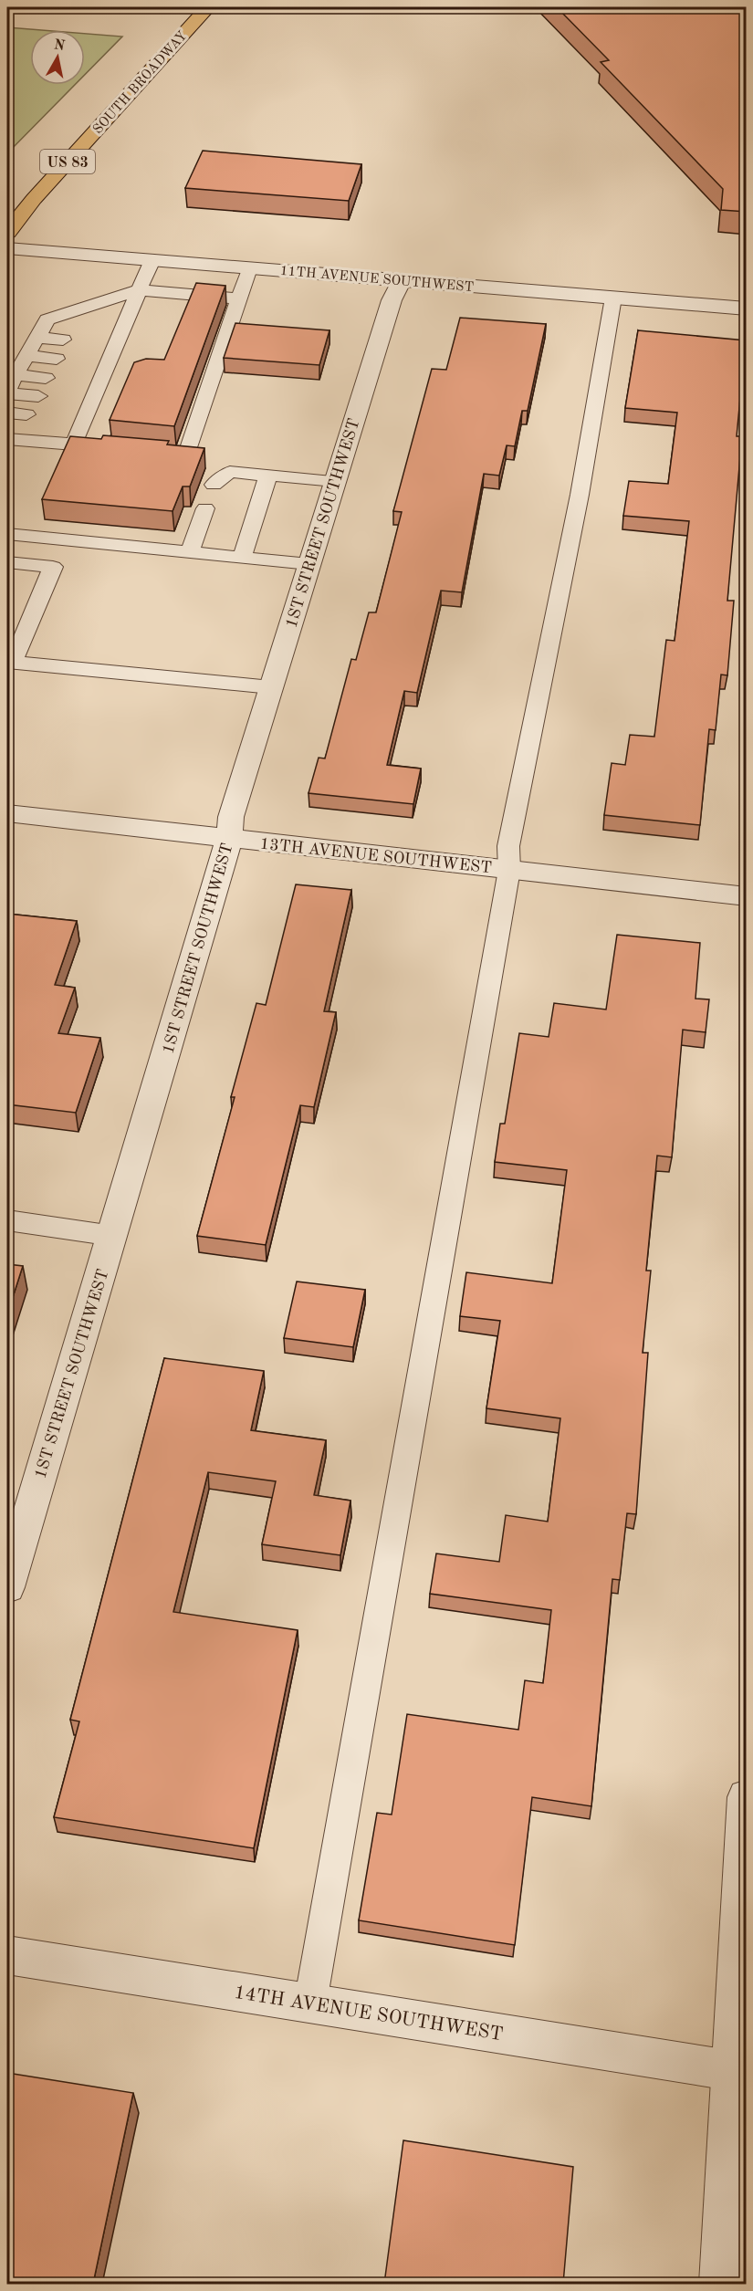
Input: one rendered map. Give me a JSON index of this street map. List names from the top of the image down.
{
  "streets": {
    "main road": ["SOUTH BROADWAY", "US 83"],
    "street": [
      "11TH AVENUE SOUTHWEST",
      "1ST STREET SOUTHWEST",
      "13TH AVENUE SOUTHWEST",
      "14TH AVENUE SOUTHWEST"
    ]
  },
  "crossings": [
    ["11TH AVENUE SOUTHWEST", "1ST STREET SOUTHWEST"],
    ["1ST STREET SOUTHWEST", "13TH AVENUE SOUTHWEST"]
  ],
  "north": "top"
}
